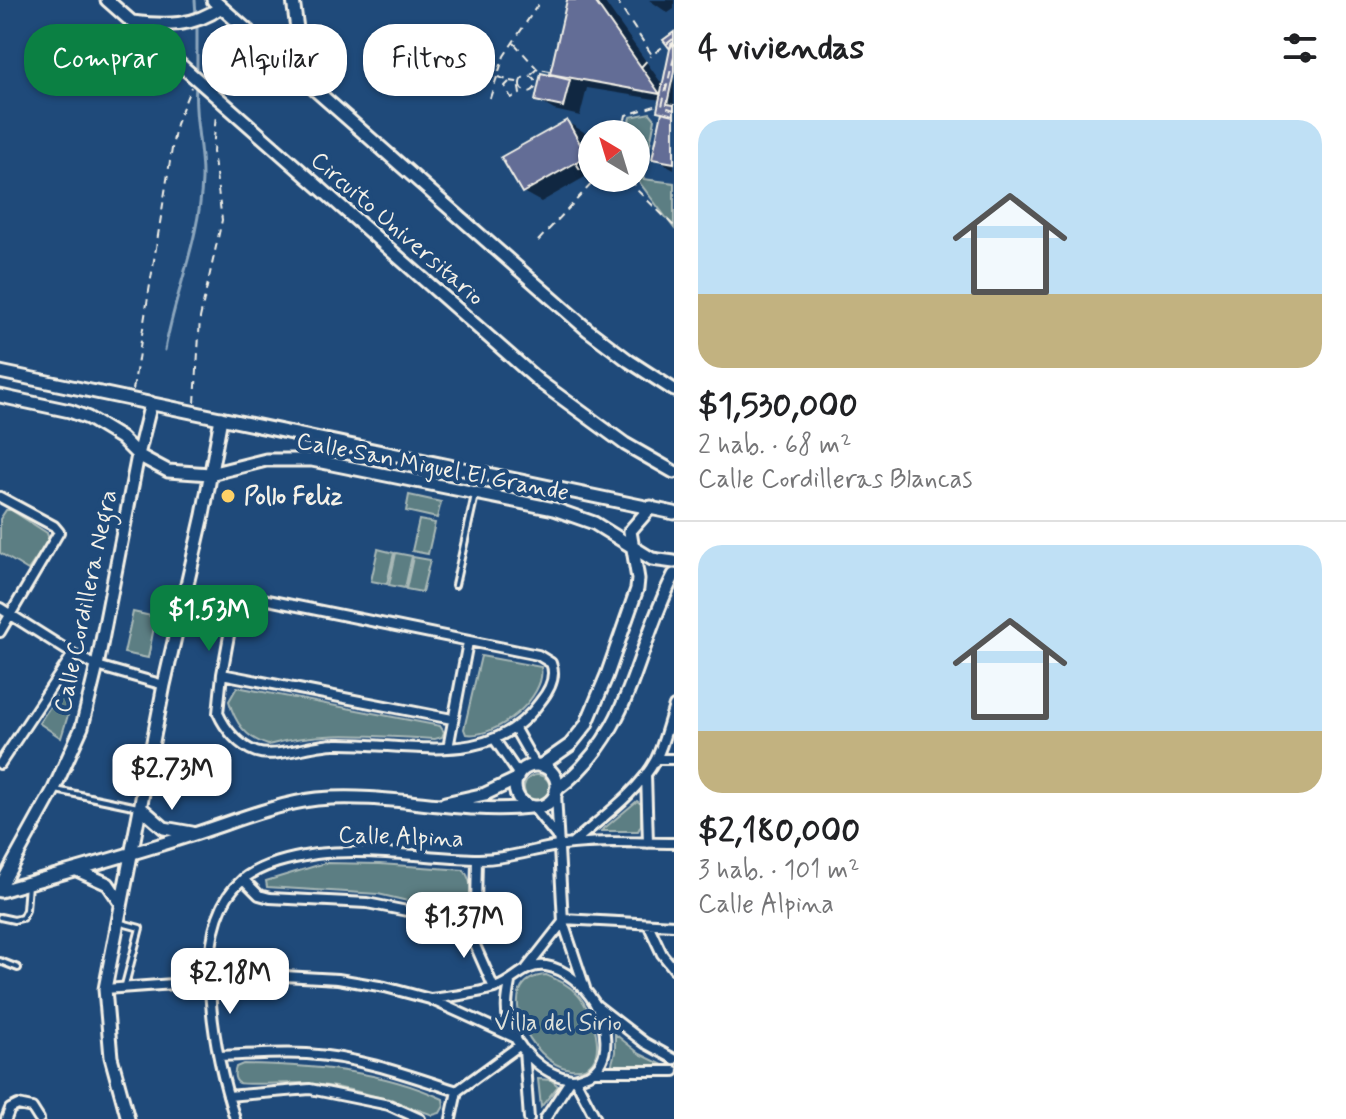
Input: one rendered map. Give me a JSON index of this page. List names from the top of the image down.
{
  "streets": {
    "street": [
      "Circuito Universitario",
      "Calle San Miguel El Grande",
      "Calle Cordillera Negra",
      "Calle Alpina"
    ]
  },
  "crossings": [
    ["Calle San Miguel El Grande", "Calle Cordillera Negra"]
  ],
  "parks": ["Villa del Sirio"],
  "places": ["Pollo Feliz"],
  "north": "top left",
  "page": {
    "heading": "4 viviendas",
    "chip": ["Comprar", "Alquilar", "Filtros"],
    "list": [
      {
        "name": "$1,530,000",
        "note": "2 hab. · 68 m² · Calle Cordilleras Blancas"
      },
      {
        "name": "$2,180,000",
        "note": "3 hab. · 101 m² · Calle Alpina"
      }
    ],
    "price": [
      "$1.53M",
      "$2.73M",
      "$1.37M",
      "$2.18M"
    ]
  }
}
